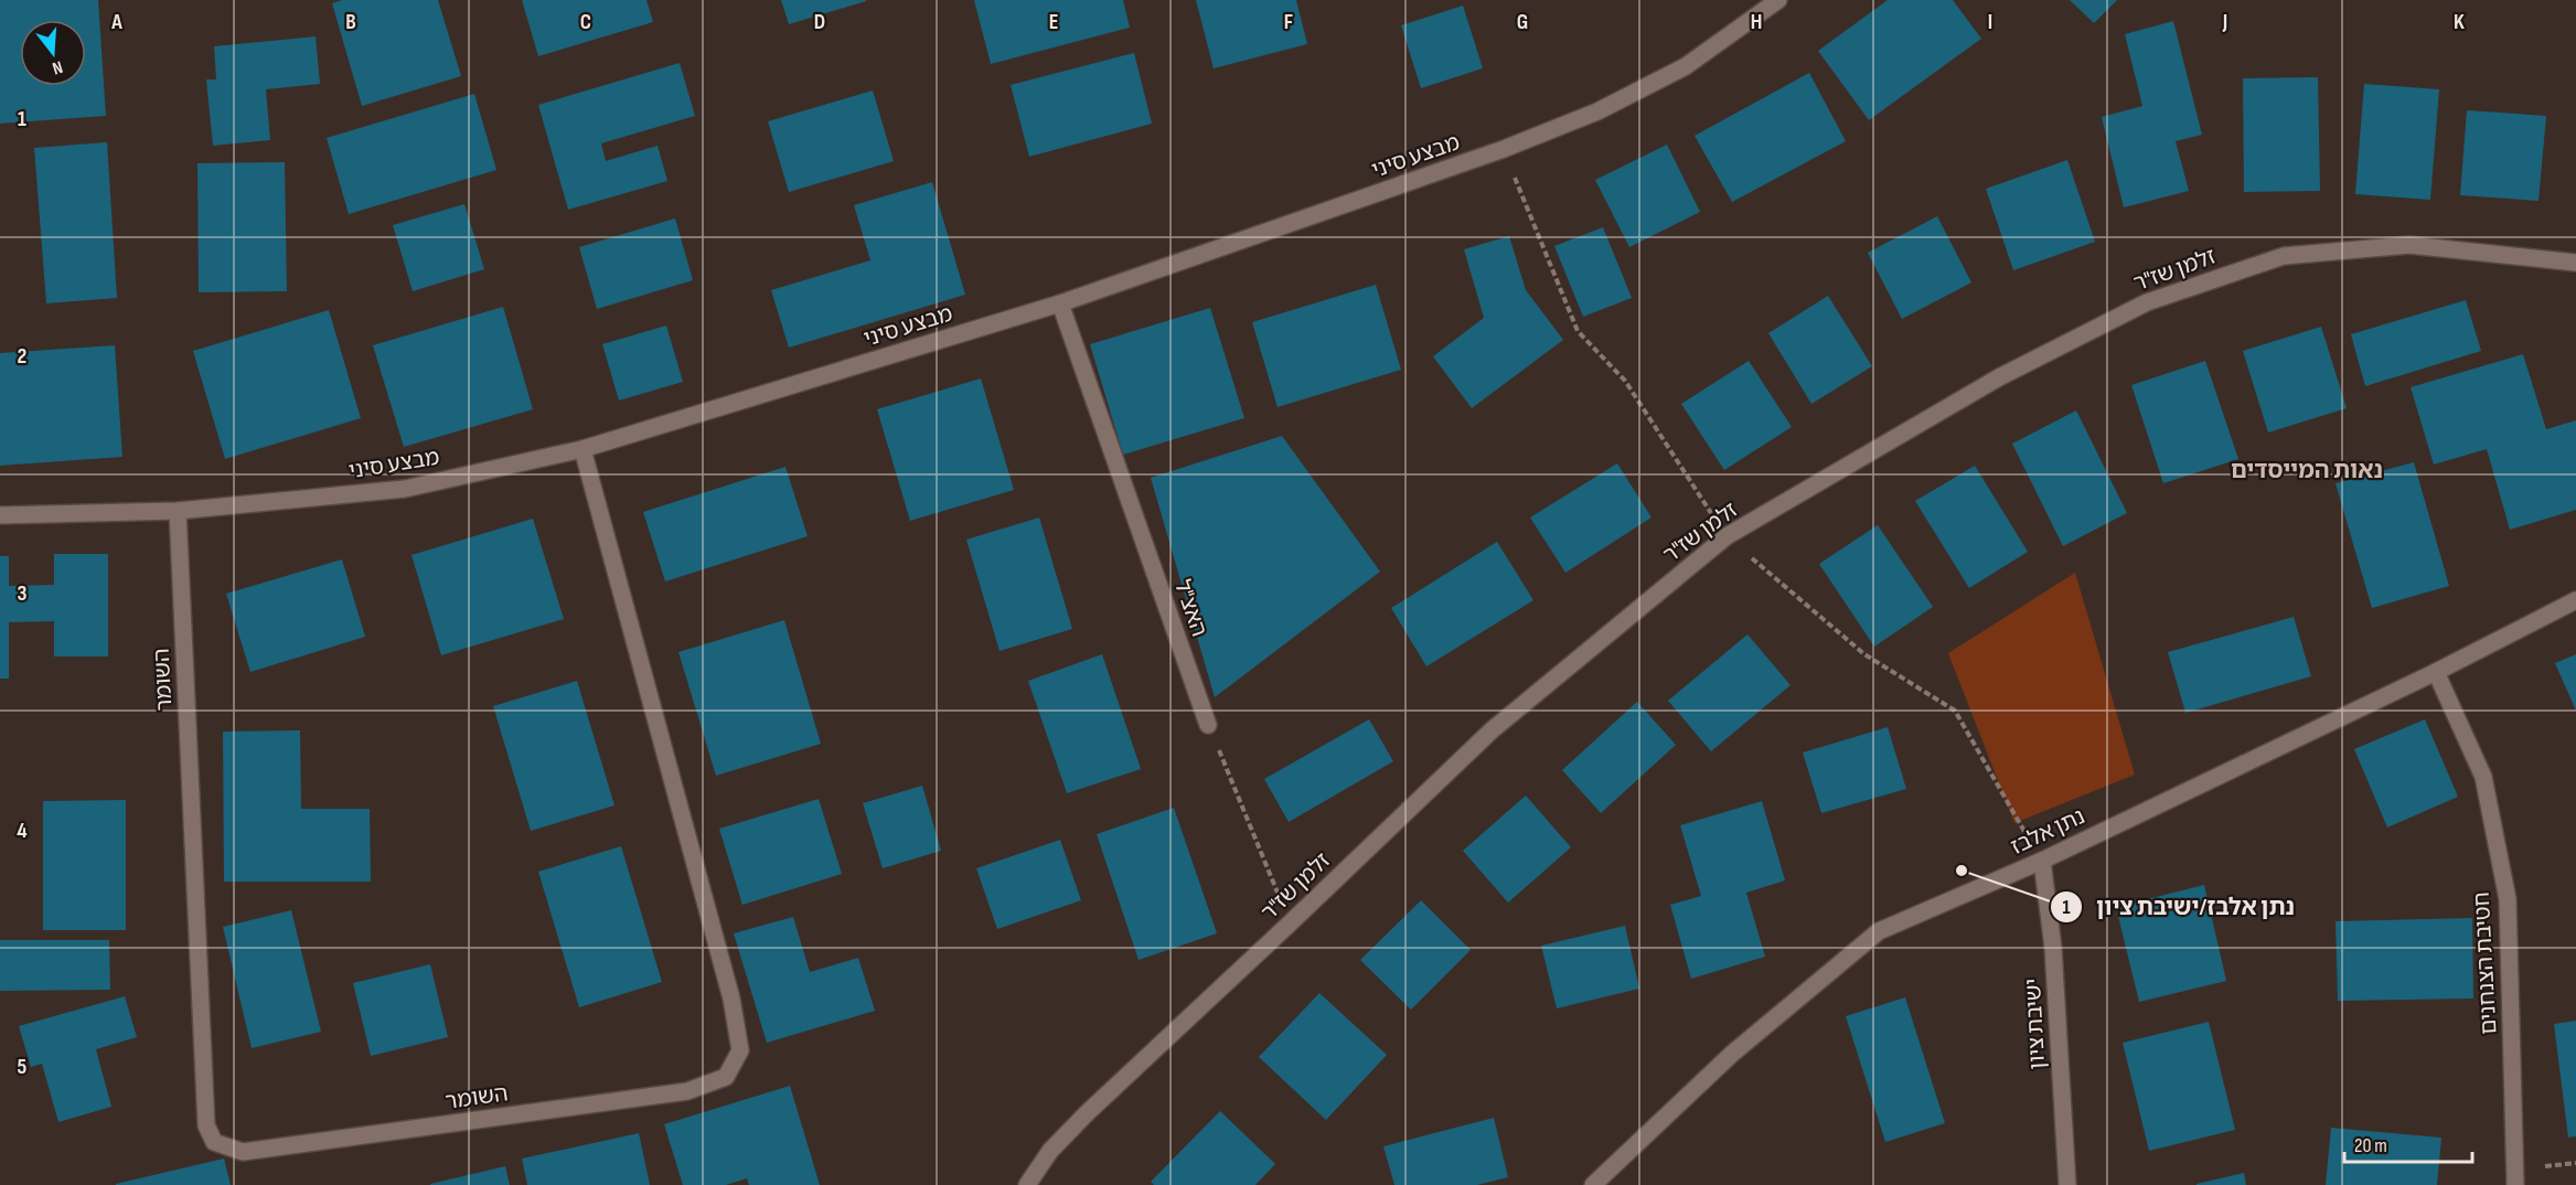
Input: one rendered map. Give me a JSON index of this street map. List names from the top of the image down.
{
  "streets": {
    "street": [
      "מבצע סיני",
      "זלמן שז\"ר",
      "האצ\"ל",
      "השומר",
      "נתן אלבז",
      "חטיבת הצנחנים",
      "ישיבת ציון"
    ]
  },
  "crossings": [
    ["מבצע סיני", "האצ\"ל"],
    ["מבצע סיני", "השומר"],
    ["נתן אלבז", "חטיבת הצנחנים"],
    ["נתן אלבז", "ישיבת ציון"]
  ],
  "districts": ["נאות המייסדים"],
  "places": ["נתן אלבז/ישיבת ציון"],
  "scale_bar": "20 m",
  "north": "bottom",
  "grid": {
    "columns": [
      "A",
      "B",
      "C",
      "D",
      "E",
      "F",
      "G",
      "H",
      "I",
      "J",
      "K"
    ],
    "rows": [
      "1",
      "2",
      "3",
      "4",
      "5"
    ]
  }
}
